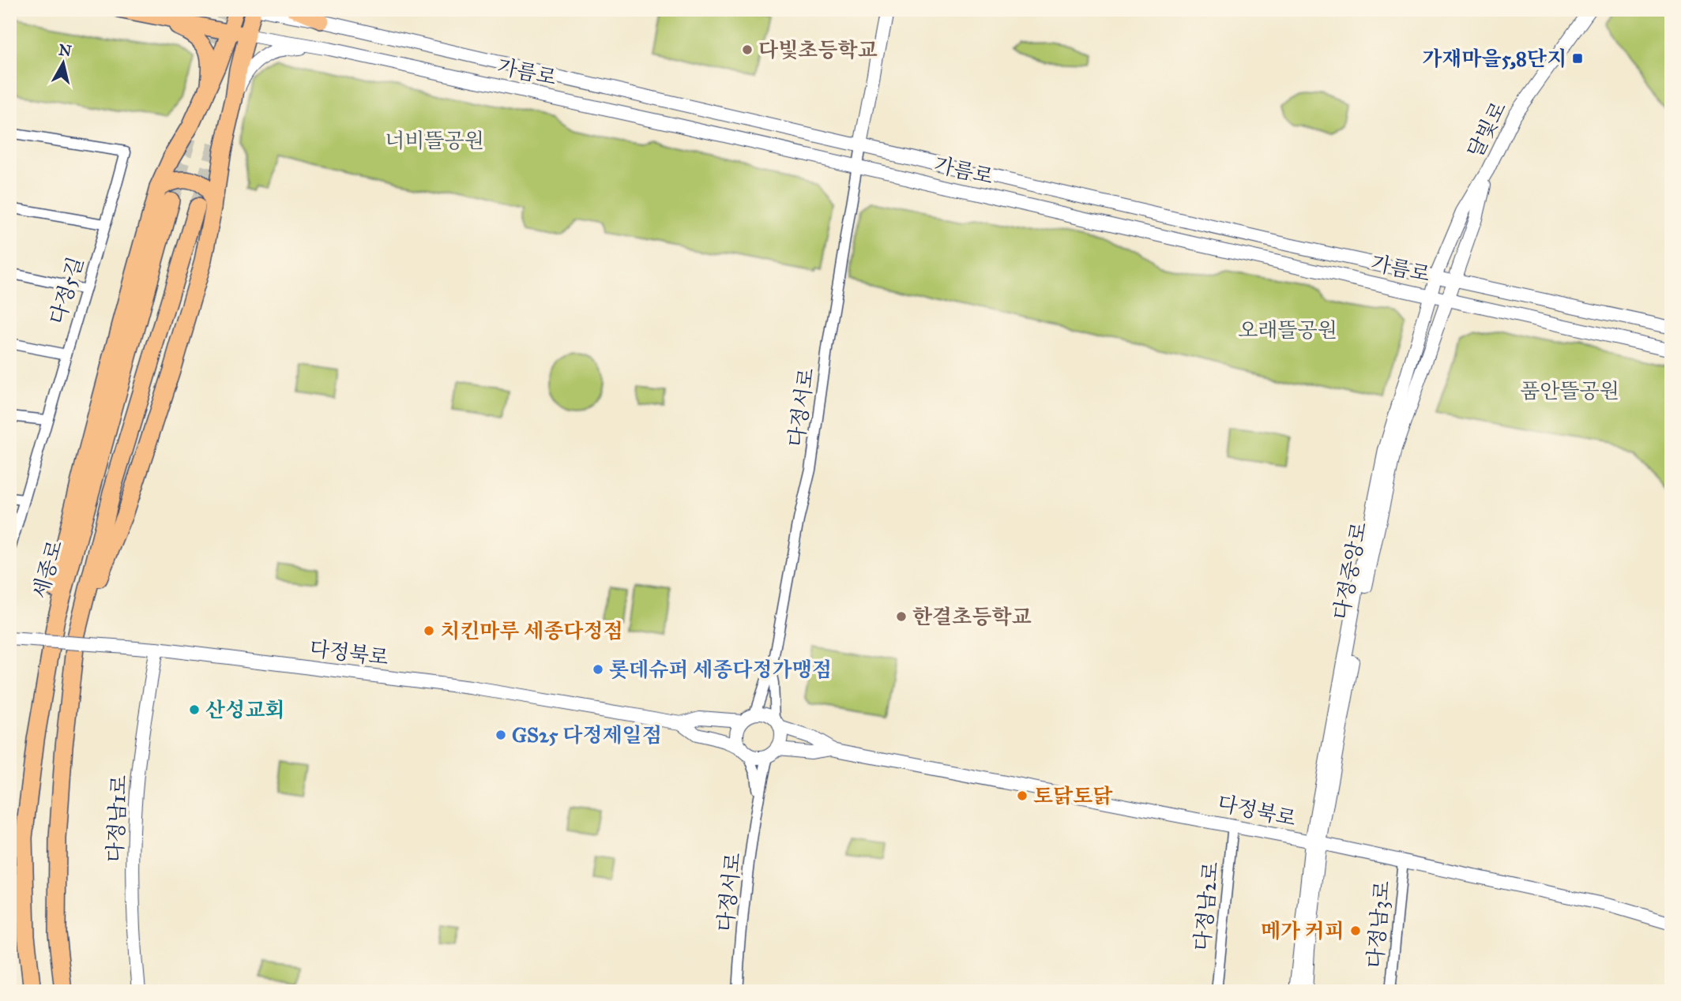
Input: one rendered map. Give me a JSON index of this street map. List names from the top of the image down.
{
  "streets": {
    "highway": ["세종로"],
    "street": [
      "가름로",
      "달빛로",
      "다정5길",
      "다정서로",
      "다정중앙로",
      "다정북로",
      "다정남1로",
      "다정남2로",
      "다정남3로"
    ]
  },
  "crossings": [
    ["가름로", "달빛로"],
    ["가름로", "다정서로"],
    ["가름로", "다정중앙로"],
    ["달빛로", "다정중앙로"],
    ["다정중앙로", "다정북로"],
    ["다정북로", "다정남1로"],
    ["다정북로", "다정남2로"],
    ["다정북로", "다정남3로"]
  ],
  "parks": ["너비뜰공원", "오래뜰공원", "품안뜰공원"],
  "places": {
    "other": [
      "다빛초등학교",
      "한결초등학교",
      "치킨마루 세종다정점",
      "롯데슈퍼 세종다정가맹점",
      "산성교회",
      "GS25 다정제일점",
      "토닭토닭",
      "메가 커피"
    ],
    "transit": ["가재마을5,8단지"]
  },
  "north": "top"
}
